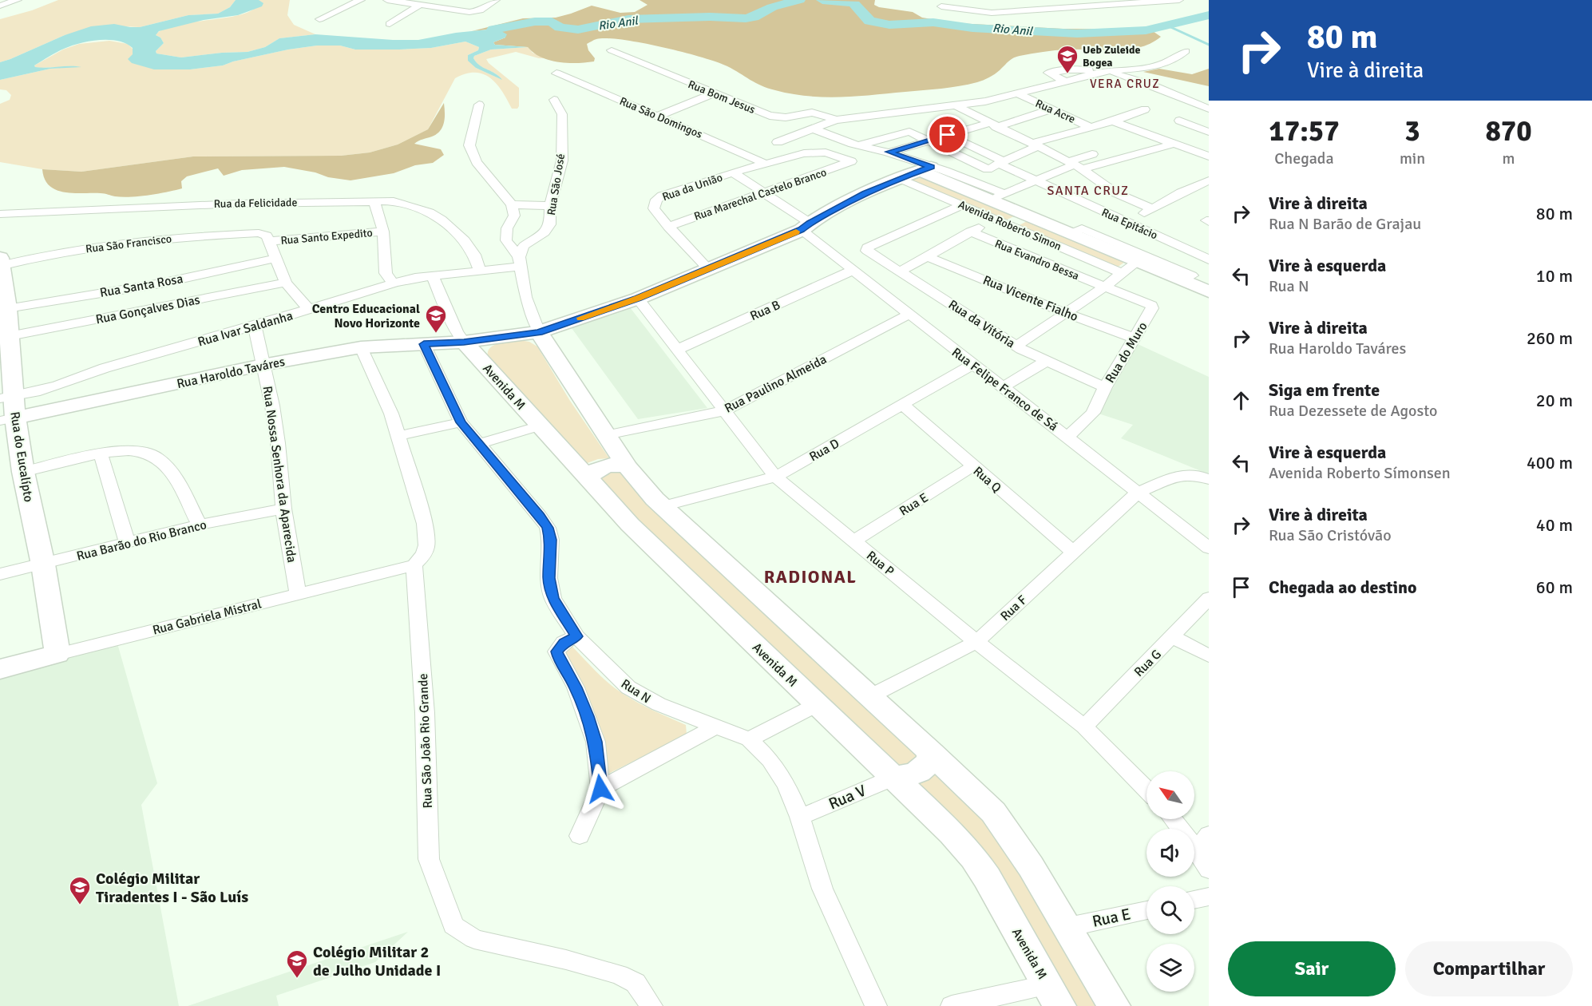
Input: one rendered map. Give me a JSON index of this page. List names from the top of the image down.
{
  "streets": {
    "street": [
      "Rua Bom Jesus",
      "Rua Acre",
      "Rua São Domingos",
      "Rua São José",
      "Rua da União",
      "Rua Marechal Castelo Branco",
      "Rua da Felicidade",
      "Rua Epitácio",
      "Avenida Roberto Simon",
      "Rua Santo Expedito",
      "Rua São Francisco",
      "Rua Evandro Bessa",
      "Rua Santa Rosa",
      "Rua Vicente Fialho",
      "Rua Gonçalves Dias",
      "Rua B",
      "Rua da Vitória",
      "Rua Ivar Saldanha",
      "Rua do Muro",
      "Rua Haroldo Taváres",
      "Rua Paulino Almeida",
      "Avenida M",
      "Rua Felipe Franco de Sá",
      "Rua D",
      "Rua do Eucalípto",
      "Rua Nossa Senhora da Aparecida",
      "Rua Q",
      "Rua E",
      "Rua Barão do Rio Branco",
      "Rua P",
      "Rua F",
      "Rua Gabriela Mistral",
      "Rua G",
      "Rua N",
      "Rua São João Rio Grande",
      "Rua V"
    ]
  },
  "crossings": [
    ["Rua São José", "Rua Ivar Saldanha"],
    ["Rua da União", "Rua Marechal Castelo Branco"],
    ["Rua da União", "Rua Felipe Franco de Sá"],
    ["Rua Marechal Castelo Branco", "Rua Felipe Franco de Sá"],
    ["Rua da Felicidade", "Rua Ivar Saldanha"],
    ["Avenida Roberto Simon", "Rua da Vitória"],
    ["Rua Santo Expedito", "Rua São Francisco"],
    ["Rua São Francisco", "Rua do Eucalípto"],
    ["Rua Evandro Bessa", "Rua do Muro"],
    ["Rua Santa Rosa", "Rua do Eucalípto"],
    ["Rua Vicente Fialho", "Rua do Muro"],
    ["Rua Gonçalves Dias", "Rua do Eucalípto"],
    ["Rua B", "Rua Felipe Franco de Sá"],
    ["Rua B", "Rua P"],
    ["Rua da Vitória", "Rua do Muro"],
    ["Rua Ivar Saldanha", "Rua Haroldo Taváres"],
    ["Rua Ivar Saldanha", "Rua do Eucalípto"],
    ["Rua Ivar Saldanha", "Rua Nossa Senhora da Aparecida"],
    ["Rua do Muro", "Rua Felipe Franco de Sá"],
    ["Rua Haroldo Taváres", "Avenida M"],
    ["Rua Haroldo Taváres", "Rua do Eucalípto"],
    ["Rua Haroldo Taváres", "Rua Nossa Senhora da Aparecida"],
    ["Rua Haroldo Taváres", "Rua N"],
    ["Rua Paulino Almeida", "Rua Felipe Franco de Sá"],
    ["Rua Paulino Almeida", "Rua P"],
    ["Avenida M", "Rua V"],
    ["Rua Felipe Franco de Sá", "Rua D"],
    ["Rua Felipe Franco de Sá", "Rua F"],
    ["Rua D", "Rua Q"],
    ["Rua D", "Rua P"],
    ["Rua do Eucalípto", "Rua Barão do Rio Branco"],
    ["Rua do Eucalípto", "Rua Gabriela Mistral"],
    ["Rua Nossa Senhora da Aparecida", "Rua Barão do Rio Branco"],
    ["Rua Nossa Senhora da Aparecida", "Rua Gabriela Mistral"],
    ["Rua Q", "Rua E"],
    ["Rua Q", "Rua F"],
    ["Rua E", "Rua P"],
    ["Rua P", "Rua F"],
    ["Rua P", "Rua G"],
    ["Rua Gabriela Mistral", "Rua São João Rio Grande"],
    ["Rua N", "Rua V"]
  ],
  "districts": ["VERA CRUZ", "SANTA CRUZ", "RADIONAL"],
  "water": ["Rio Anil"],
  "places": {
    "school or university": [
      "Ueb Zuleide Bogea",
      "Centro Educacional Novo Horizonte",
      "Colégio Militar Tiradentes I - São Luís",
      "Colégio Militar 2 de Julho Unidade I"
    ]
  },
  "north": "top left",
  "page": {
    "turn": ["80 m", "Vire à direita"],
    "eta": [
      "17:57",
      "Chegada",
      "3",
      "min",
      "870",
      "m"
    ],
    "list": [
      {
        "name": "Vire à direita",
        "note": "Rua N Barão de Grajau",
        "value": "80 m"
      },
      {
        "name": "Vire à esquerda",
        "note": "Rua N",
        "value": "10 m"
      },
      {
        "name": "Vire à direita",
        "note": "Rua Haroldo Taváres",
        "value": "260 m"
      },
      {
        "name": "Siga em frente",
        "note": "Rua Dezessete de Agosto",
        "value": "20 m"
      },
      {
        "name": "Vire à esquerda",
        "note": "Avenida Roberto Símonsen",
        "value": "400 m"
      },
      {
        "name": "Vire à direita",
        "note": "Rua São Cristóvão",
        "value": "40 m"
      },
      {
        "name": "Chegada ao destino",
        "value": "60 m"
      }
    ],
    "buttons": ["Sair", "Compartilhar"]
  }
}
